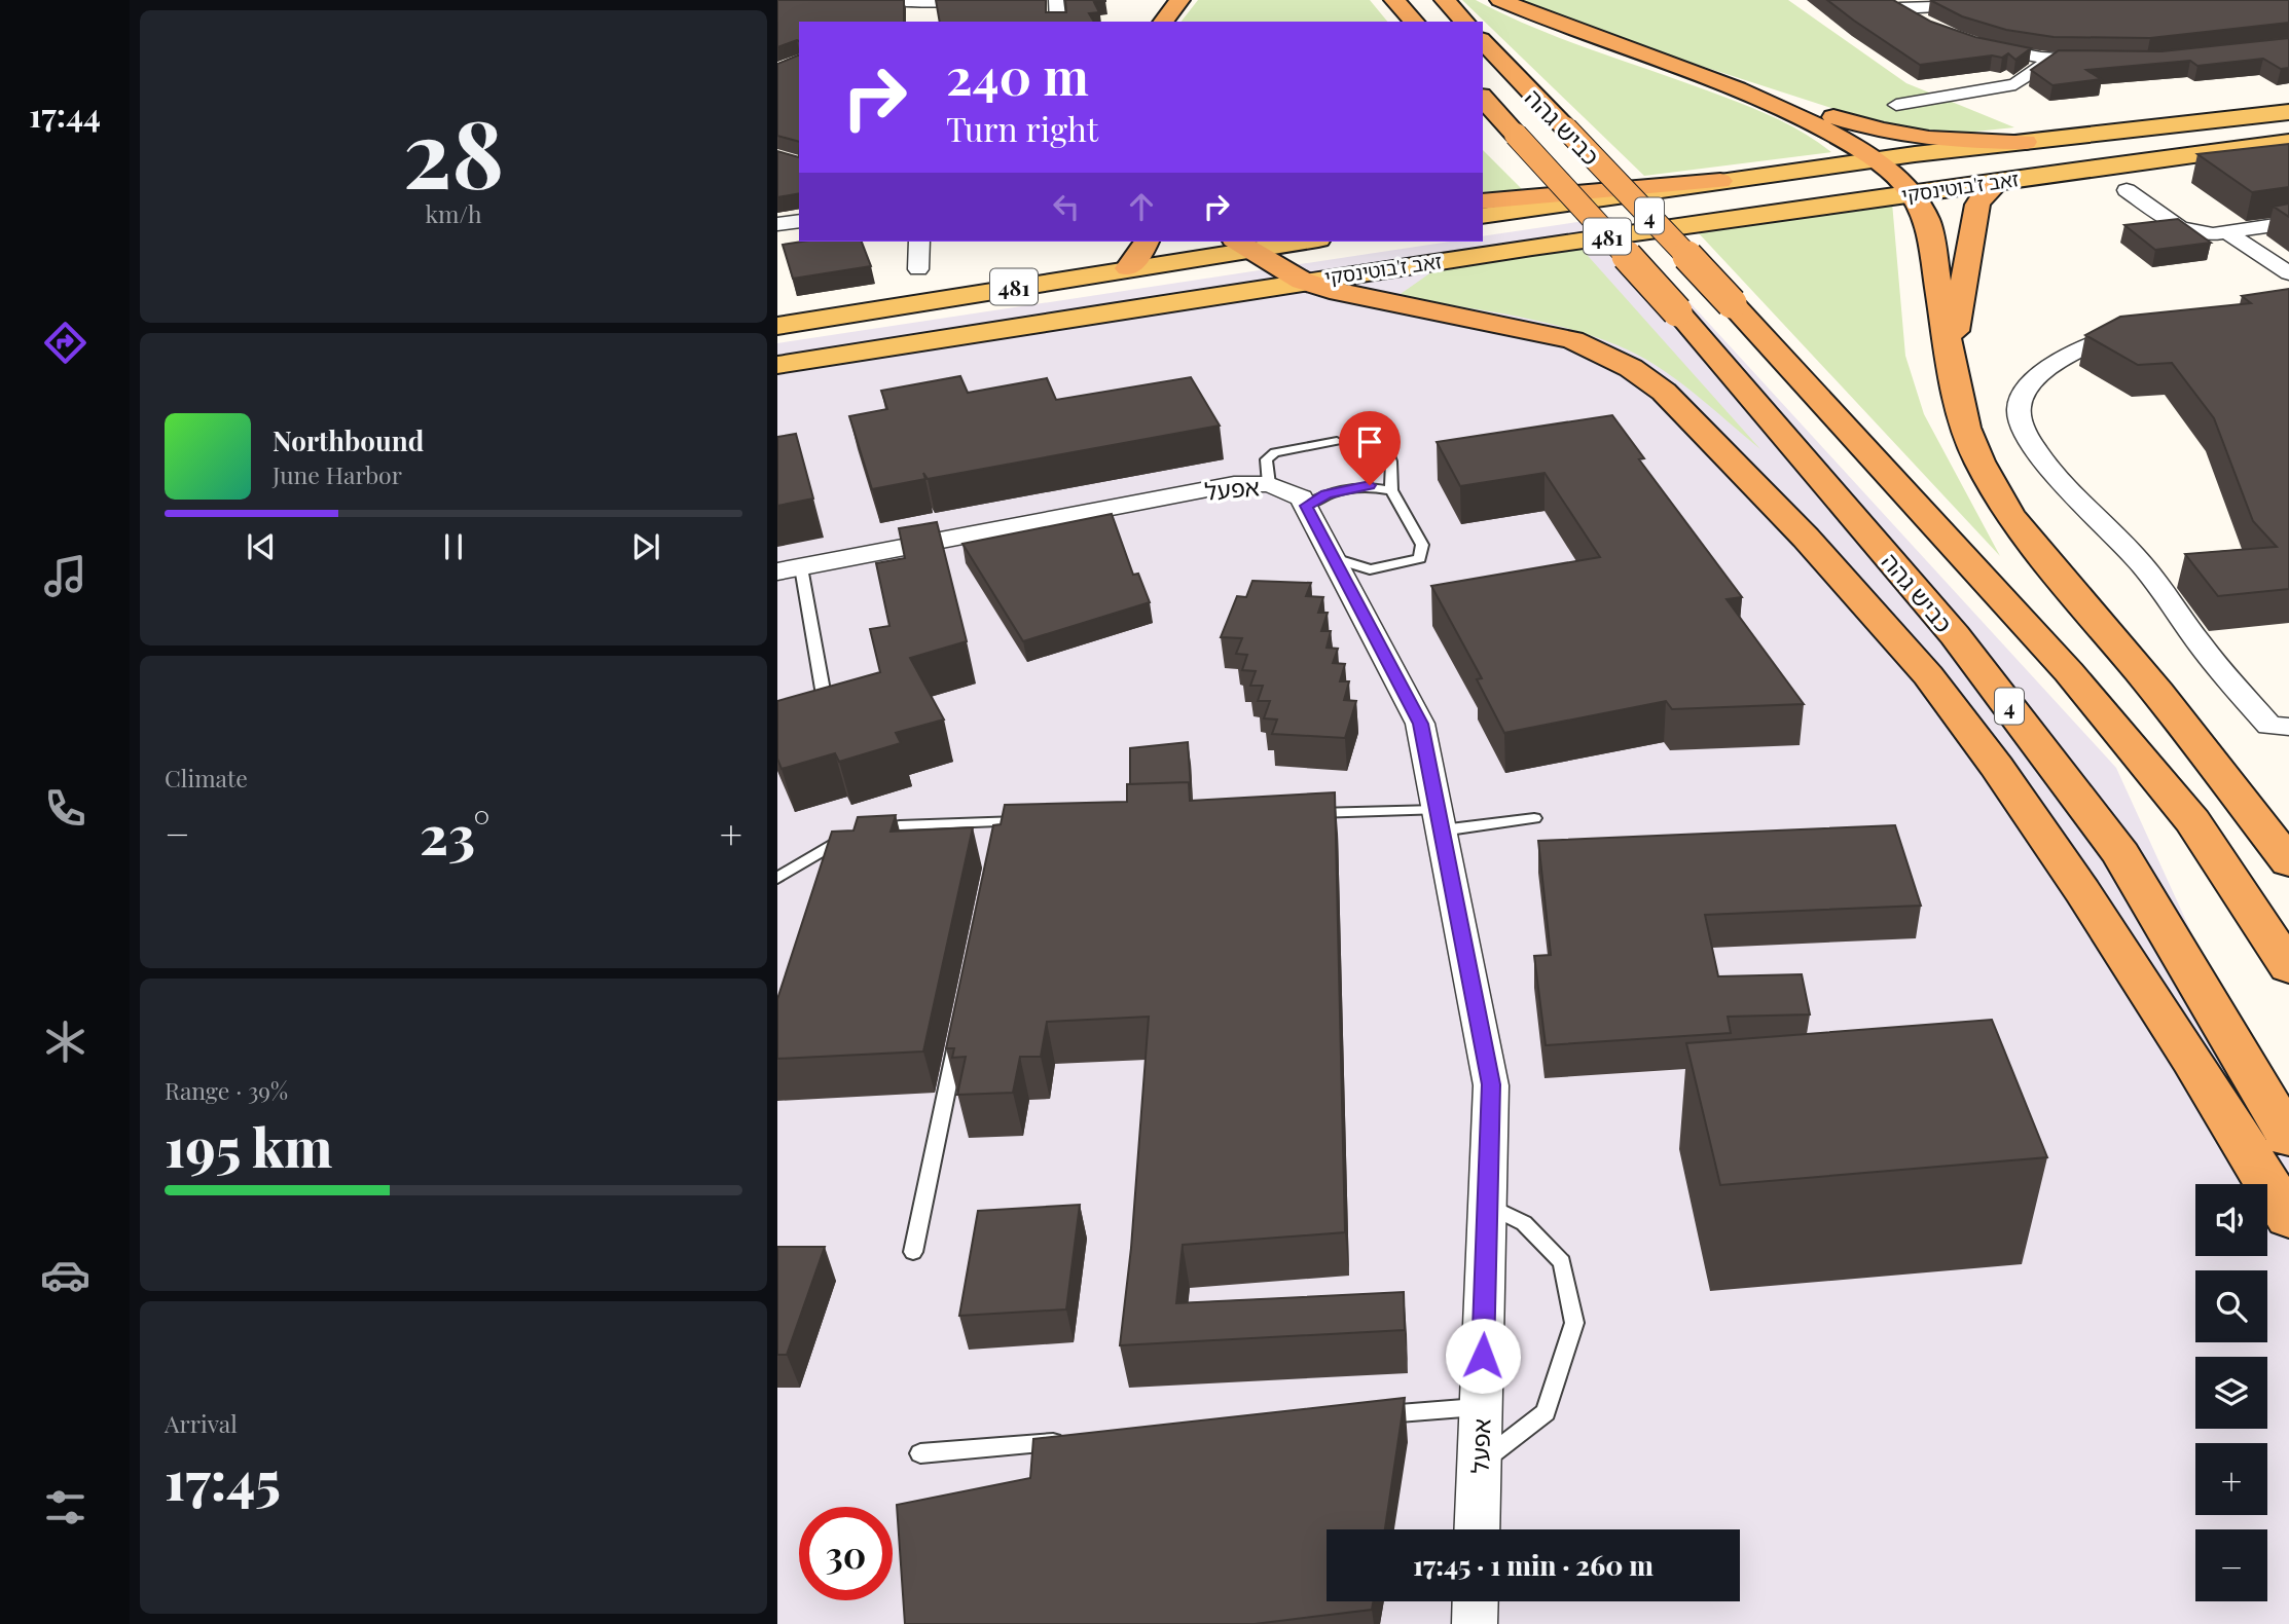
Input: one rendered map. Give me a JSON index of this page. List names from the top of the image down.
{
  "streets": {
    "highway": ["כביש גהה", "4"],
    "main road": ["זאב ז'בוטינסקי", "481"],
    "street": ["אפעל"]
  },
  "page": {
    "tabs": "17:44",
    "tile": [
      ["28", "km/h"],
      "Climate",
      ["Range · 39%", "195 km"],
      ["Arrival", "17:45"]
    ],
    "turn": ["240 m", "Turn right"],
    "song": ["Northbound", "June Harbor"],
    "heat": ["−", "23°", "+"],
    "map_buttons": ["+", "−"],
    "limit": "30",
    "trip": "17:45 · 1 min · 260 m"
  }
}
